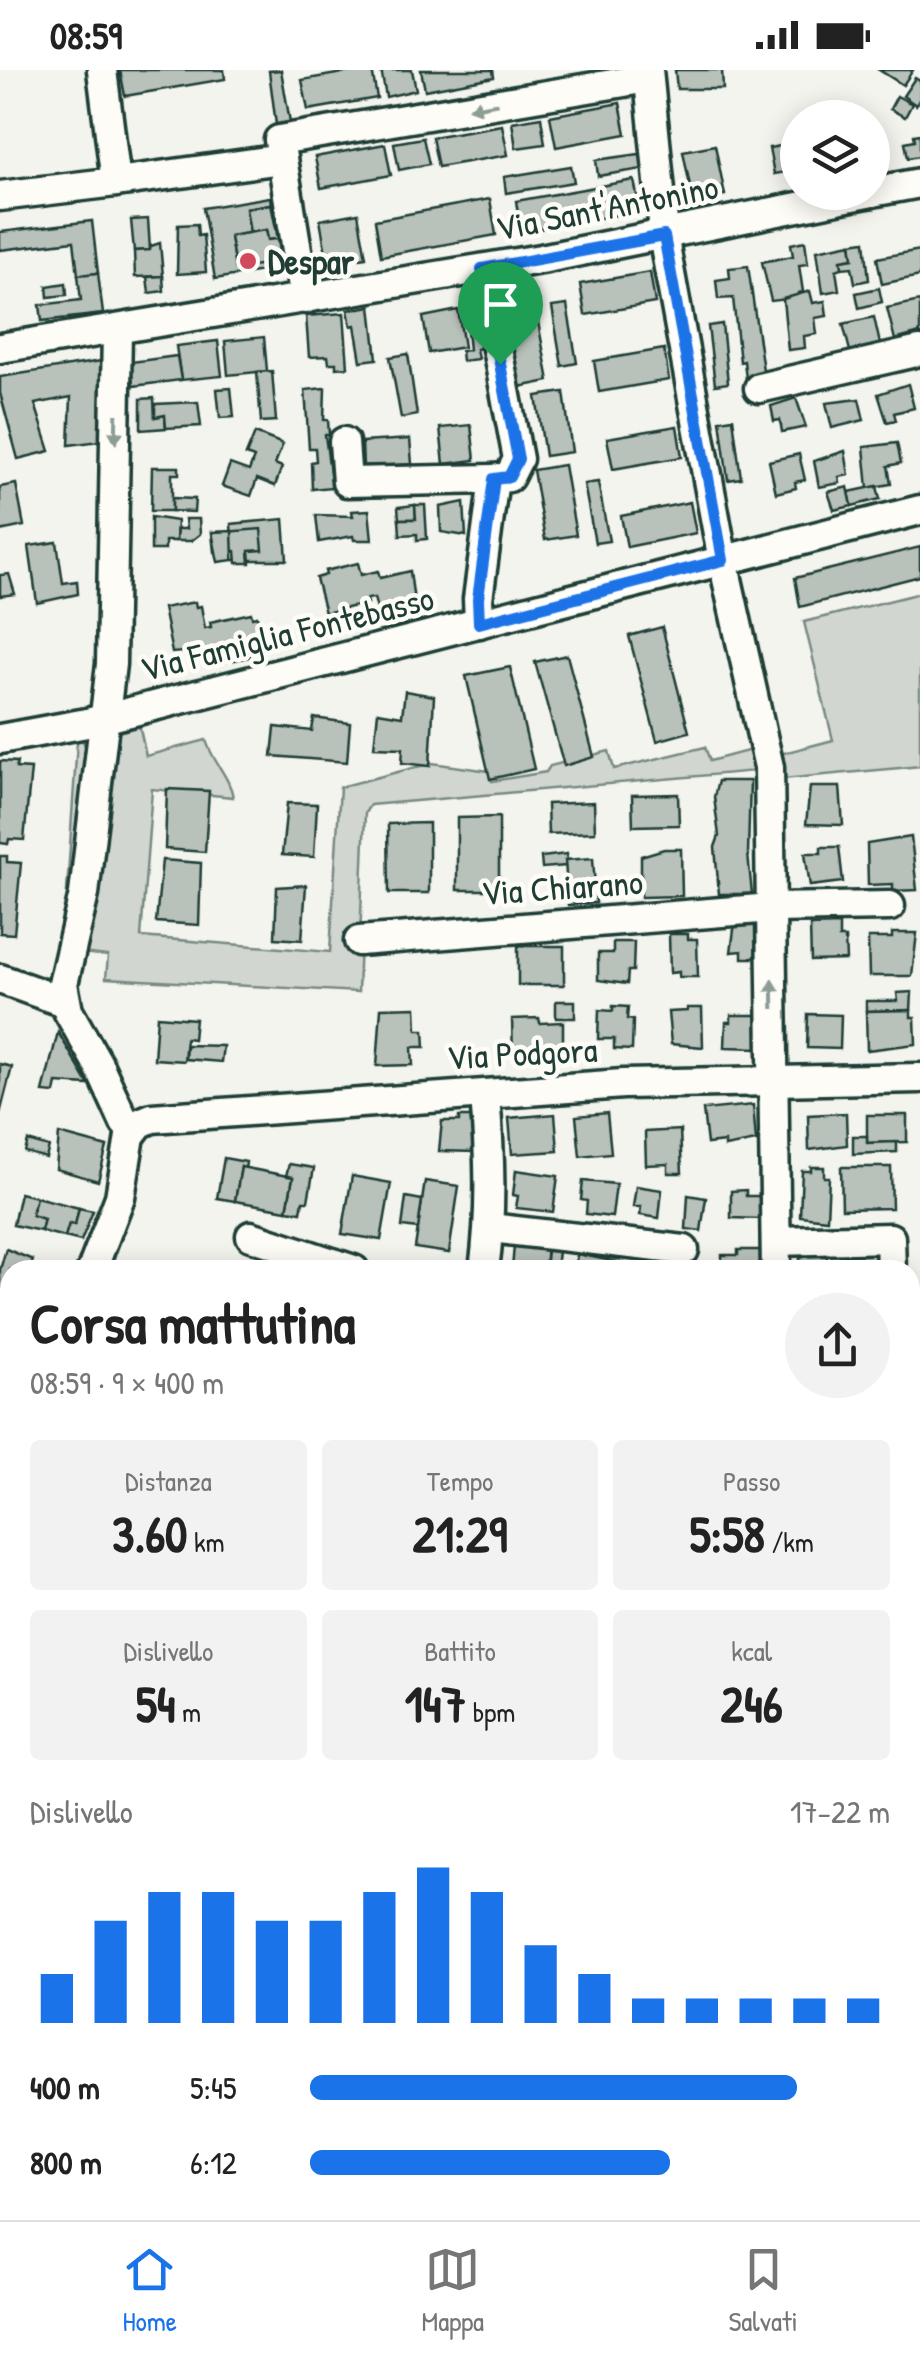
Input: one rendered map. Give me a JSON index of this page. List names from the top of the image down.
{
  "streets": {
    "street": [
      "Via Sant'Antonino",
      "Via Famiglia Fontebasso",
      "Via Chiarano",
      "Via Podgora"
    ]
  },
  "places": ["Despar"],
  "page": {
    "status": "08:59",
    "heading": ["Corsa mattutina", "08:59 · 9 × 400 m"],
    "stats": [
      ["Distanza", "3.60 km"],
      ["Tempo", "21:29"],
      ["Passo", "5:58 /km"],
      ["Dislivello", "54 m"],
      ["Battito", "147 bpm"],
      ["kcal", "246"]
    ],
    "chart": ["Dislivello", "17–22 m"],
    "list": [
      {
        "name": "400 m",
        "note": "5:45"
      },
      {
        "name": "800 m",
        "note": "6:12"
      }
    ],
    "tabs": ["Home", "Mappa", "Salvati"]
  }
}
